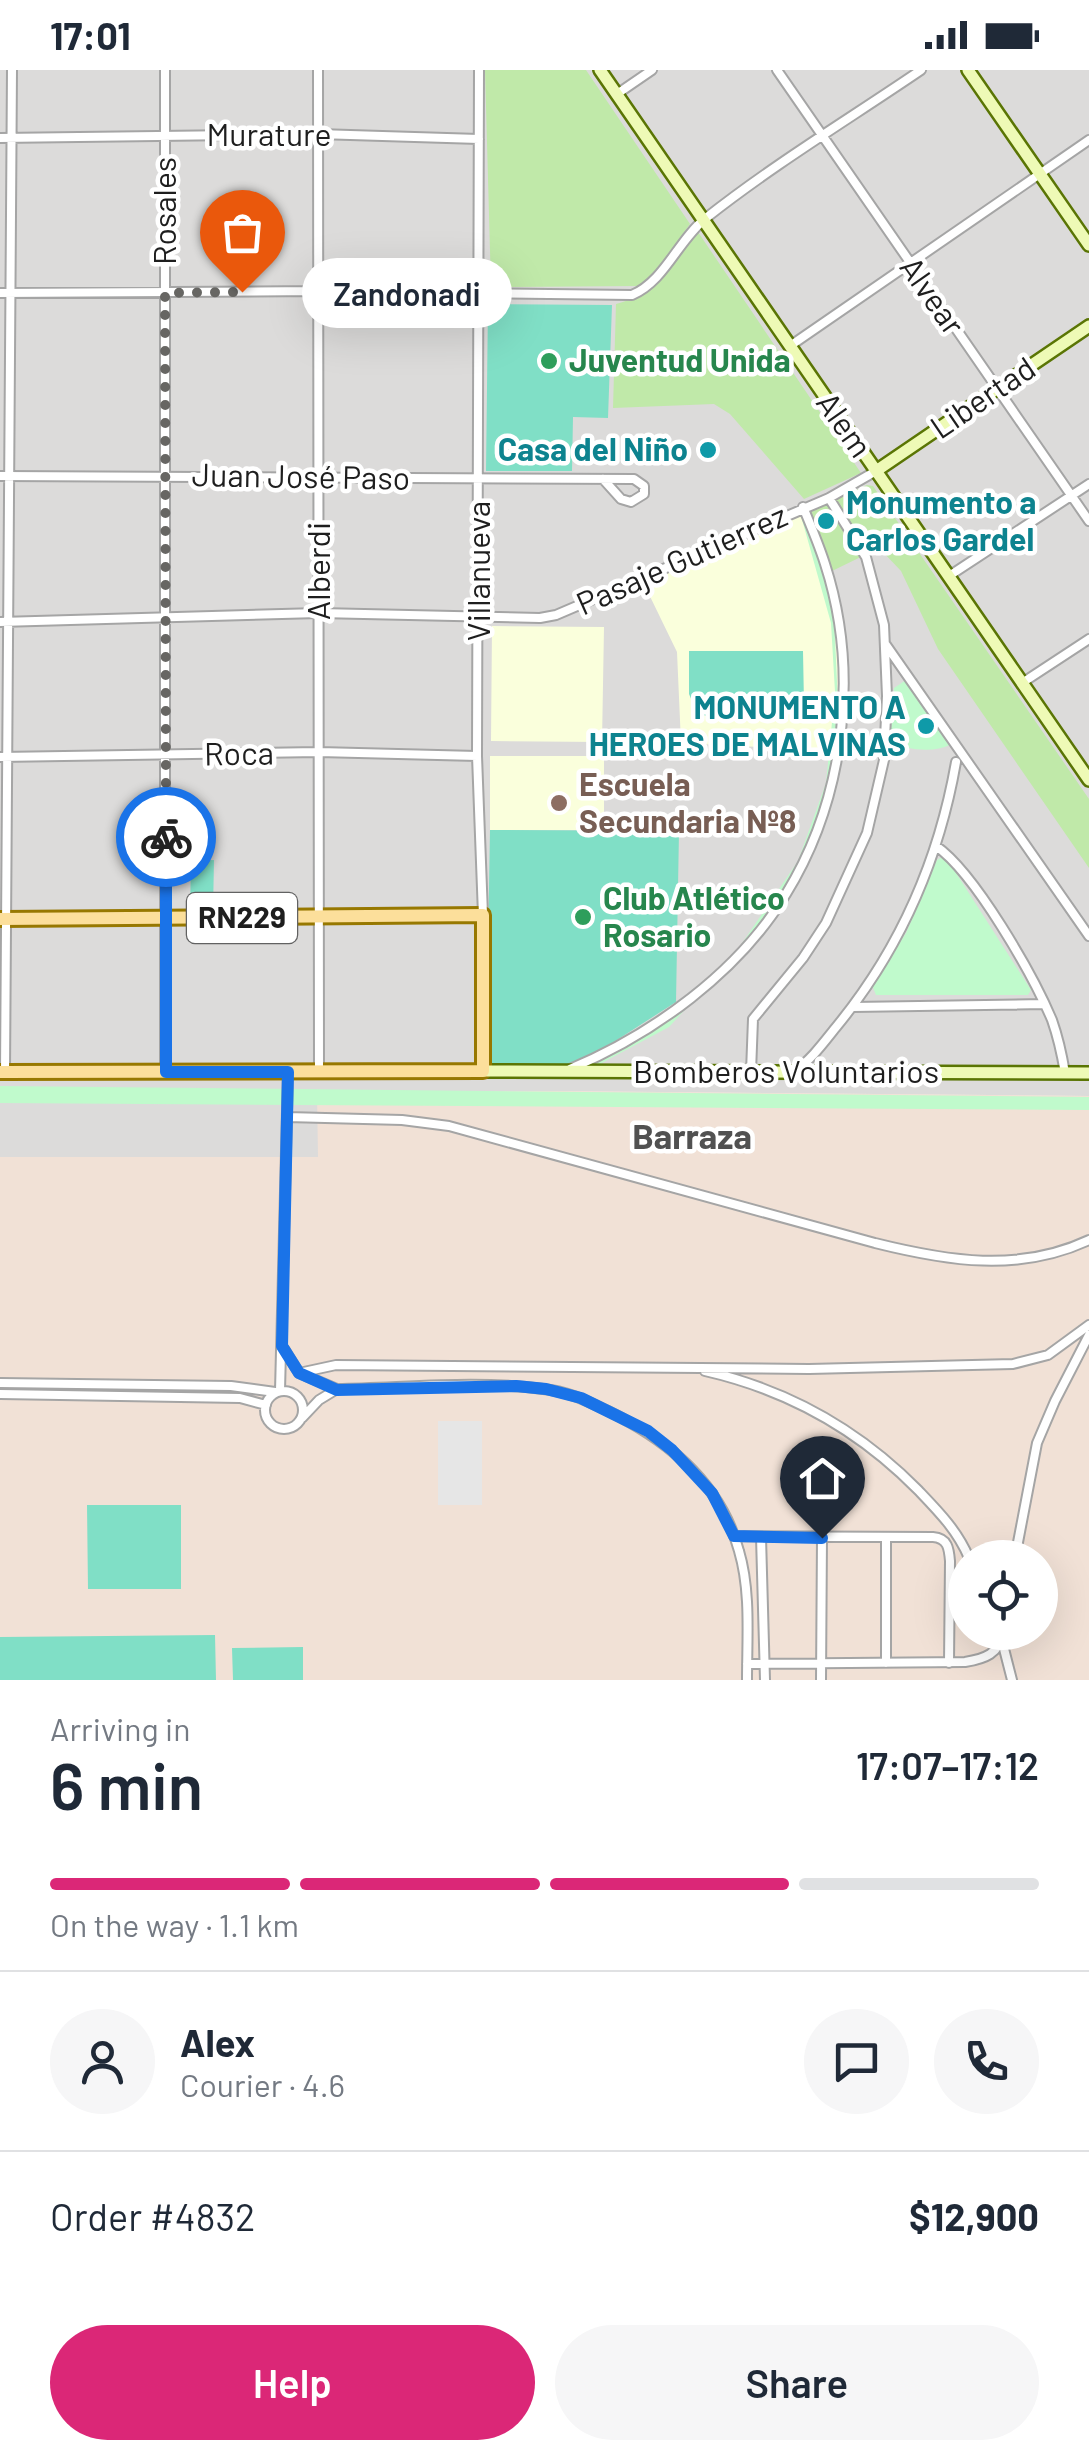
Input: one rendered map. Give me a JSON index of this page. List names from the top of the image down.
{
  "streets": {
    "main road": [
      "Libertad",
      "Alem",
      "Villanueva",
      "RN229",
      "Bomberos Voluntarios"
    ],
    "street": [
      "Murature",
      "Rosales",
      "Alvear",
      "Juan José Paso",
      "Pasaje Gutierrez",
      "Alberdi",
      "Roca"
    ]
  },
  "crossings": [
    ["Murature", "Rosales"],
    ["Murature", "Alberdi"],
    ["Murature", "Villanueva"],
    ["Rosales", "Juan José Paso"],
    ["Rosales", "Pasaje Gutierrez"],
    ["Rosales", "Roca"],
    ["Rosales", "RN229"],
    ["Alvear", "Libertad"],
    ["Libertad", "Alem"],
    ["Libertad", "Pasaje Gutierrez"],
    ["Alem", "Pasaje Gutierrez"],
    ["Juan José Paso", "Alberdi"],
    ["Juan José Paso", "Villanueva"],
    ["Pasaje Gutierrez", "Alberdi"],
    ["Pasaje Gutierrez", "Villanueva"],
    ["Alberdi", "Roca"],
    ["Alberdi", "RN229"],
    ["Villanueva", "Roca"],
    ["Villanueva", "RN229"],
    ["Villanueva", "Bomberos Voluntarios"]
  ],
  "districts": ["Barraza"],
  "places": [
    "Zandonadi",
    "Juventud Unida",
    "Casa del Niño",
    "Monumento a Carlos Gardel",
    "MONUMENTO A HEROES DE MALVINAS",
    "Escuela Secundaria Nº8",
    "Club Atlético Rosario"
  ],
  "page": {
    "status": "17:01",
    "bubble": "Zandonadi",
    "heading": ["6 min", "Arriving in", "17:07–17:12"],
    "panel": [
      "Alex",
      "Courier · 4.6",
      "Order #4832",
      "$12,900"
    ],
    "bar": "On the way · 1.1 km",
    "buttons": ["Help", "Share"]
  }
}
